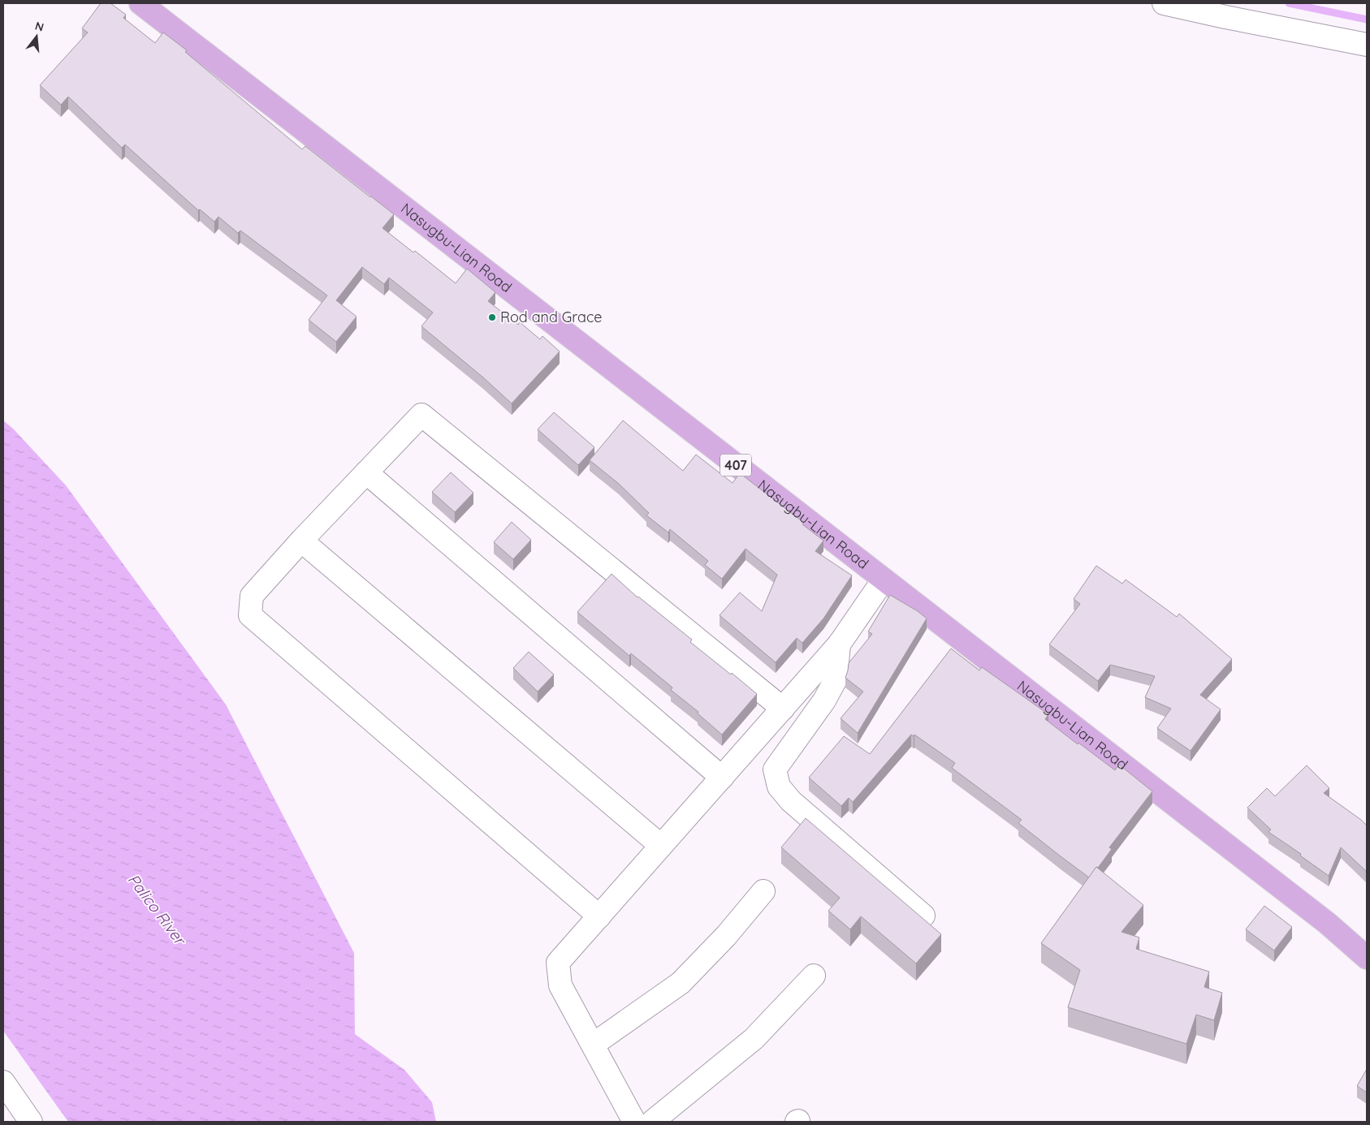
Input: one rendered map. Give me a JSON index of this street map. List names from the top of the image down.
{
  "streets": {
    "main road": ["Nasugbu-Lian Road", "407"]
  },
  "water": ["Palico River"],
  "places": ["Rod and Grace"],
  "north": "top"
}
